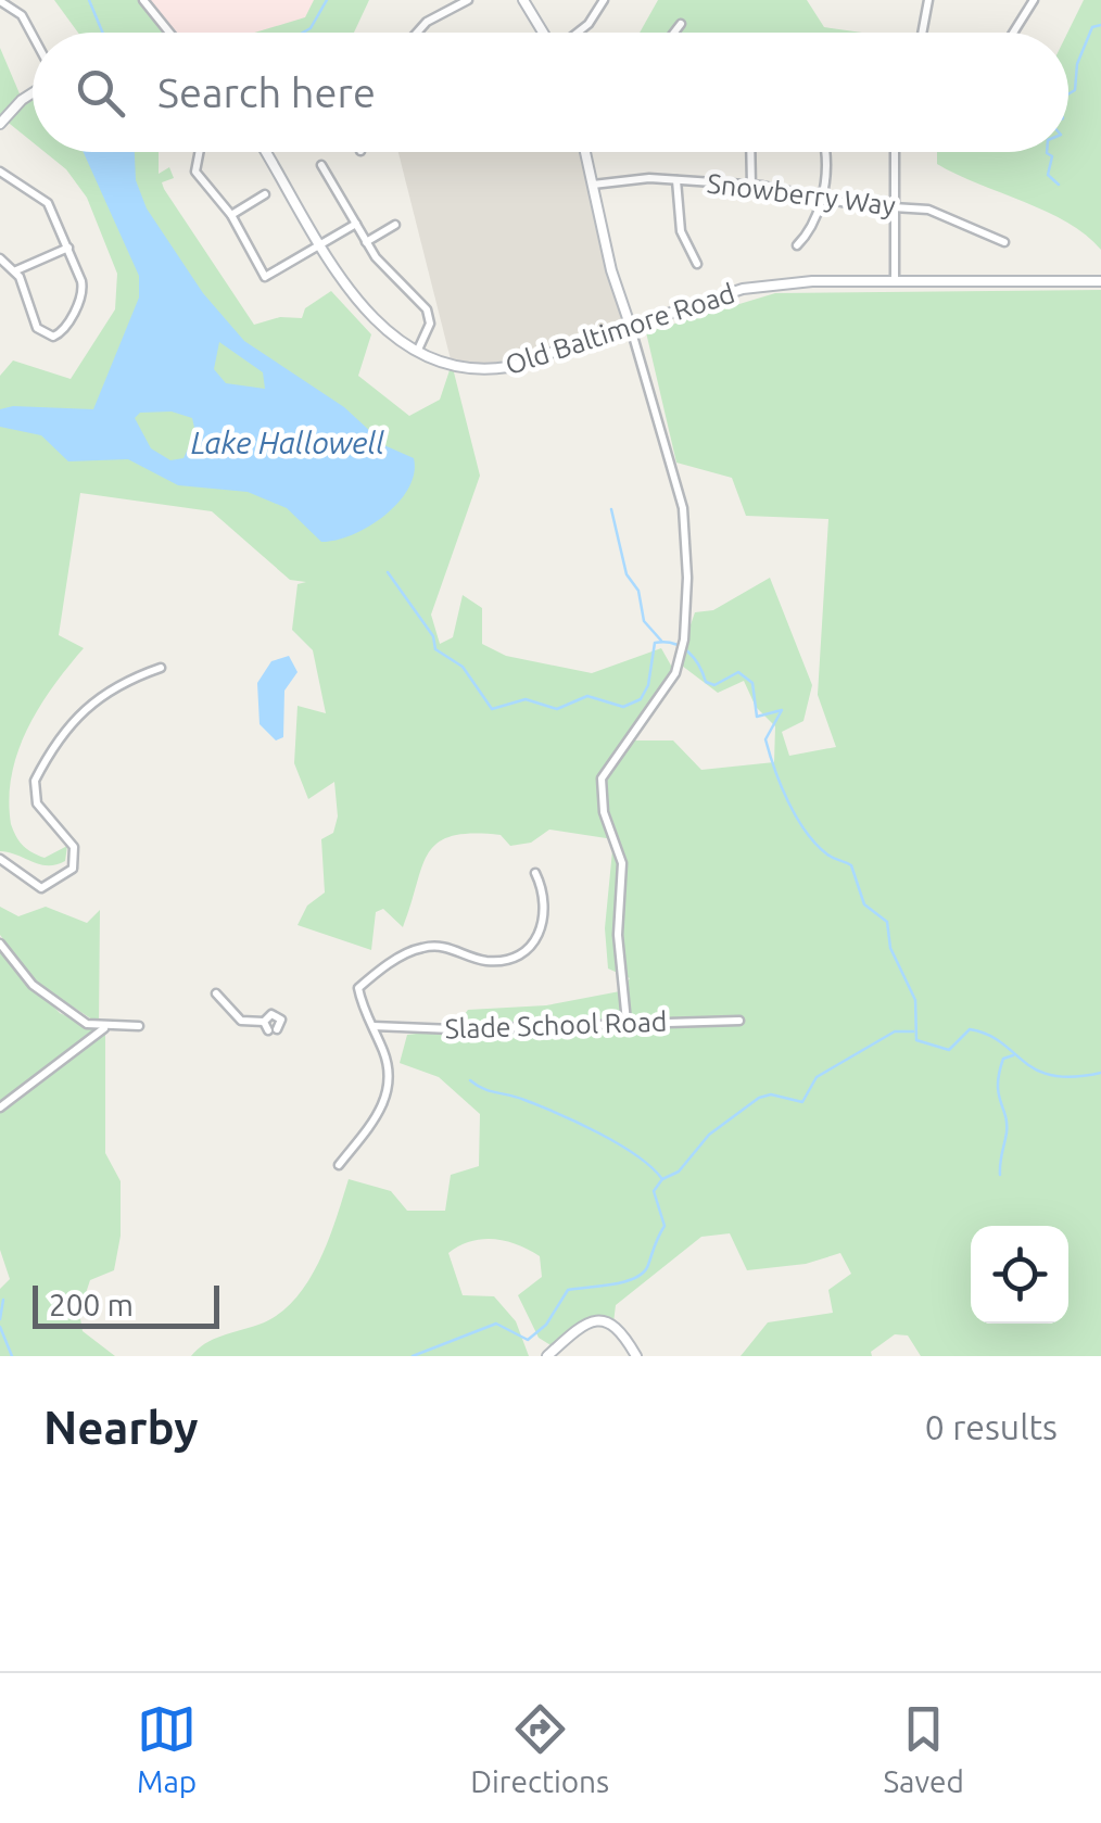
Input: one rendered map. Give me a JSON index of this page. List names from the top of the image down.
{
  "streets": {
    "street": ["Snowberry Way", "Old Baltimore Road", "Slade School Road"]
  },
  "water": ["Lake Hallowell"],
  "scale_bar": "200 m",
  "page": {
    "search": "Search here",
    "scale": "200 m",
    "heading": ["Nearby", "0 results"],
    "nav": ["Map", "Directions", "Saved"]
  }
}
